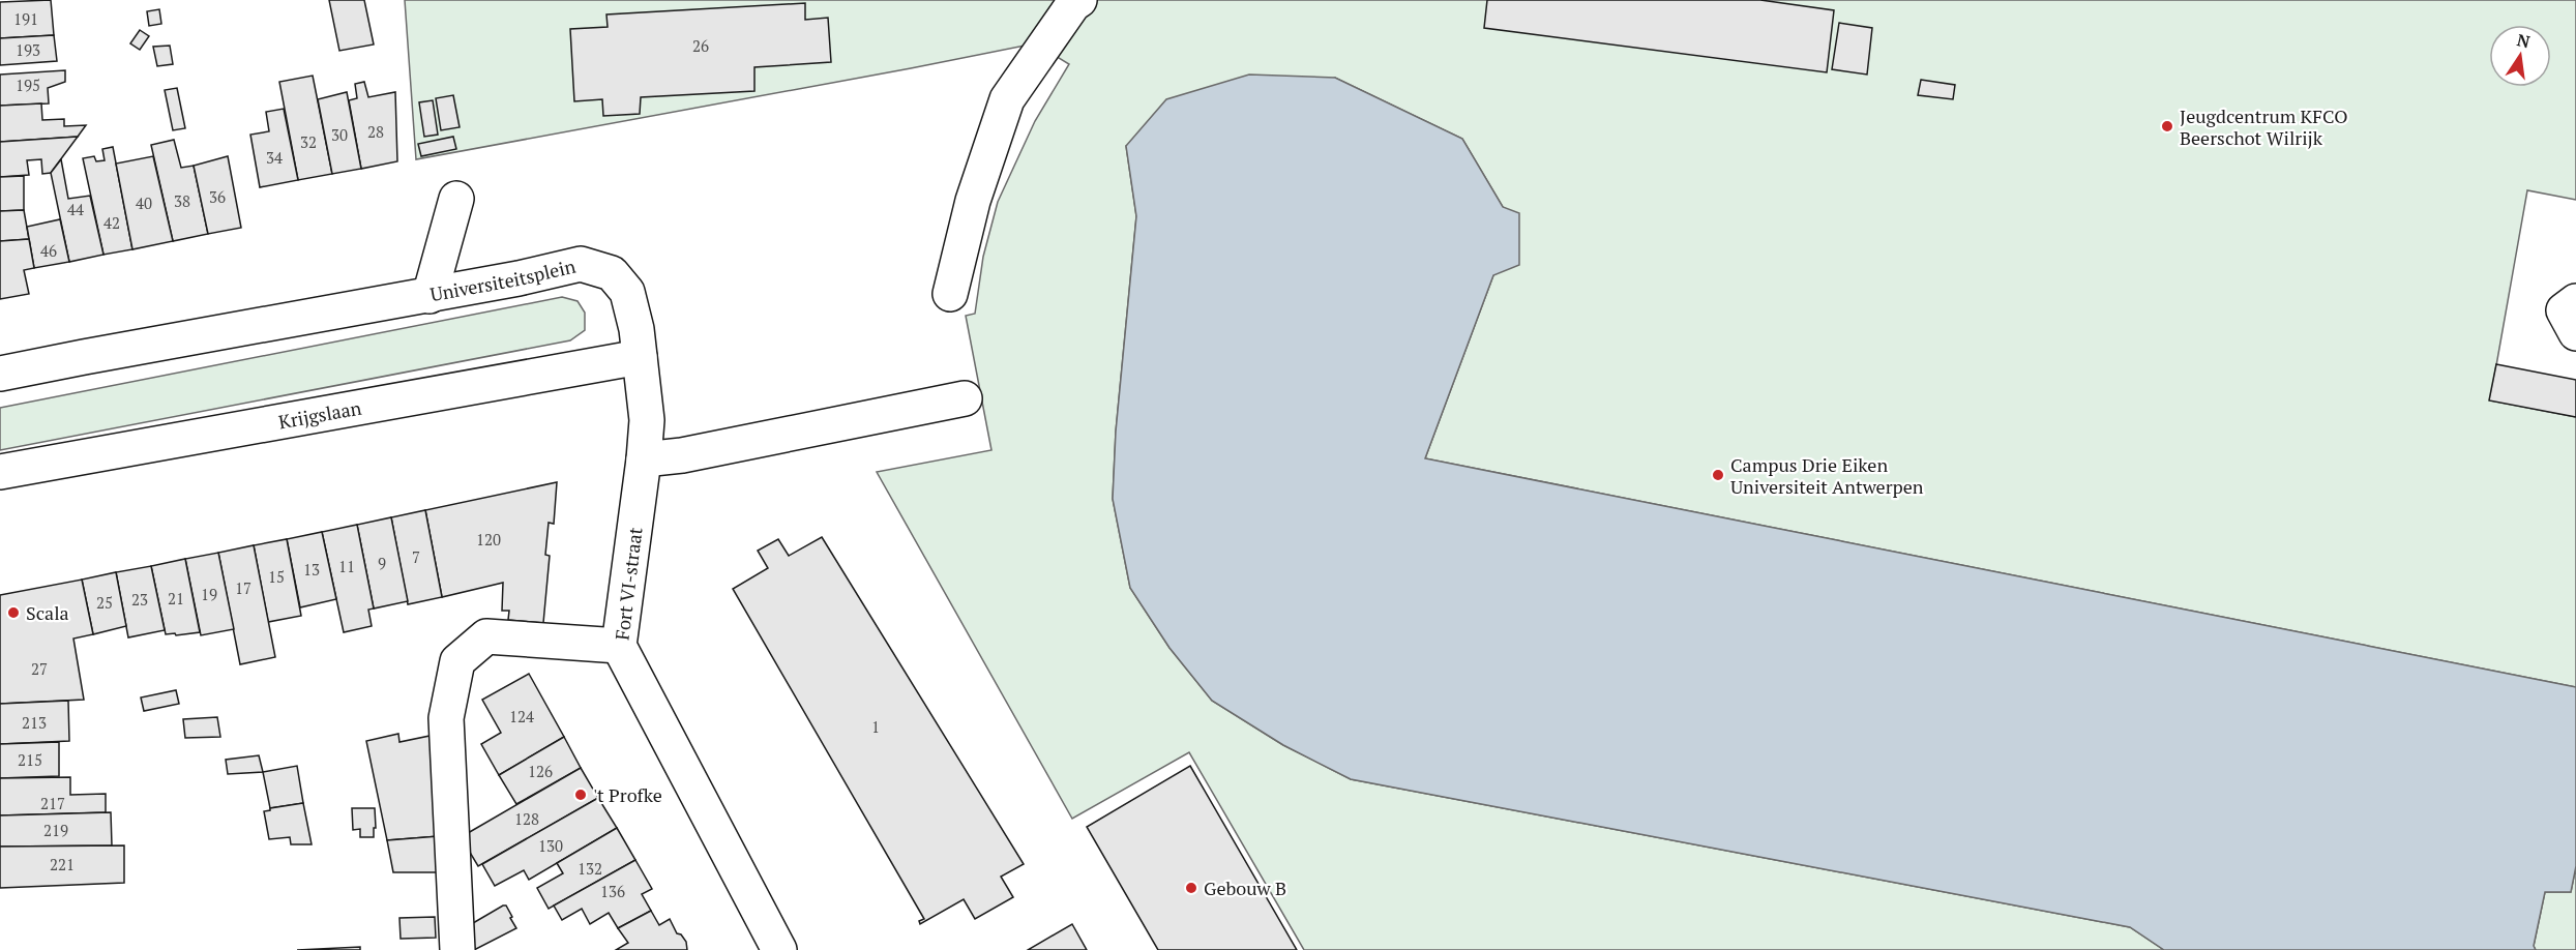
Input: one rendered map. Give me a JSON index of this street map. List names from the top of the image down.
{
  "streets": {
    "street": ["Universiteitsplein", "Krijgslaan", "Fort VI-straat"]
  },
  "crossings": [
    ["Universiteitsplein", "Fort VI-straat"],
    ["Krijgslaan", "Fort VI-straat"]
  ],
  "places": [
    "Jeugdcentrum KFCO Beerschot Wilrijk",
    "Campus Drie Eiken Universiteit Antwerpen",
    "Scala",
    "'t Profke",
    "Gebouw B"
  ],
  "house_numbers": [
    "191",
    "26",
    "193",
    "195",
    "28",
    "30",
    "32",
    "34",
    "36",
    "38",
    "40",
    "44",
    "42",
    "46",
    "120",
    "7",
    "9",
    "11",
    "13",
    "15",
    "17",
    "19",
    "21",
    "23",
    "25",
    "27",
    "124",
    "213",
    "1",
    "215",
    "126",
    "217",
    "128",
    "219",
    "130",
    "221",
    "132",
    "136"
  ],
  "north": "top"
}
